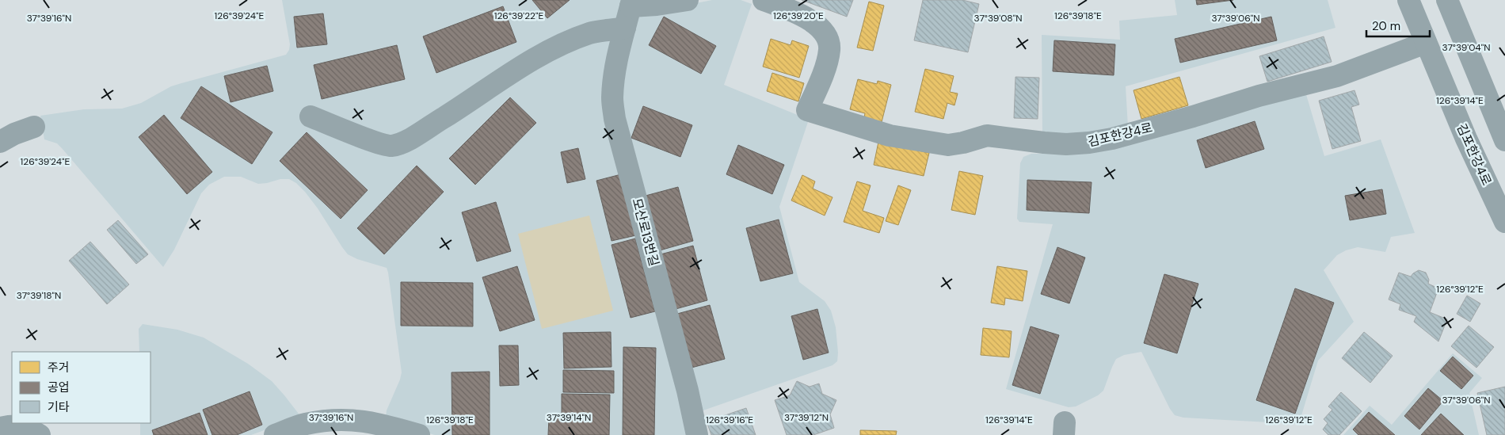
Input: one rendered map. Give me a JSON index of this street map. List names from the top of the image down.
{
  "streets": {
    "street": ["김포한강4로", "모산로13번길"]
  },
  "legend": ["주거", "공업", "기타"],
  "scale_bar": "20 m",
  "coordinates": [
    "126°39'24\"E",
    "126°39'22\"E",
    "126°39'20\"E",
    "126°39'18\"E",
    "37°39'16\"N",
    "37°39'08\"N",
    "37°39'06\"N",
    "37°39'04\"N",
    "126°39'14\"E",
    "126°39'12\"E",
    "37°39'18\"N",
    "37°39'14\"N",
    "37°39'12\"N",
    "126°39'16\"E"
  ]
}
